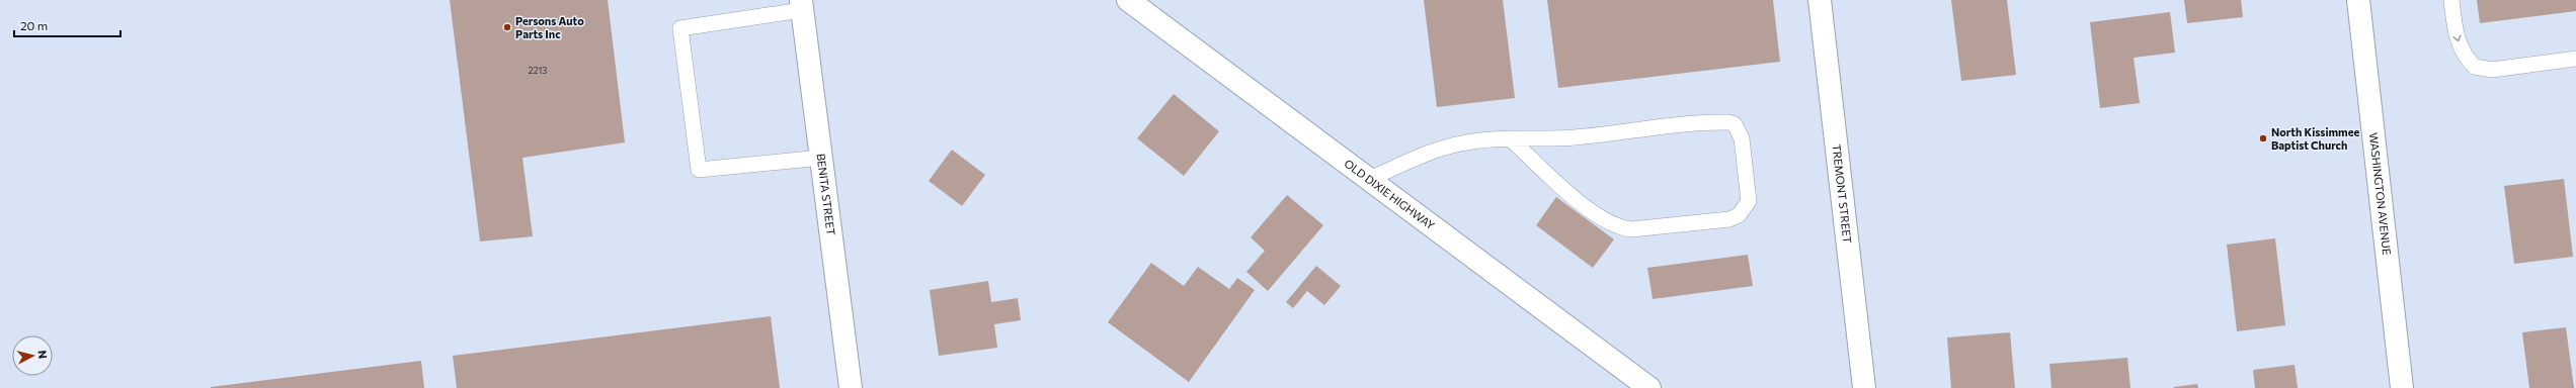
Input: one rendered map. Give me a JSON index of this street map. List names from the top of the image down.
{
  "streets": {
    "street": [
      "BENITA STREET",
      "OLD DIXIE HIGHWAY",
      "TREMONT STREET",
      "WASHINGTON AVENUE"
    ]
  },
  "places": ["Persons Auto Parts Inc", "North Kissimmee Baptist Church"],
  "house_numbers": ["2213"],
  "scale_bar": "20 m",
  "north": "right"
}
